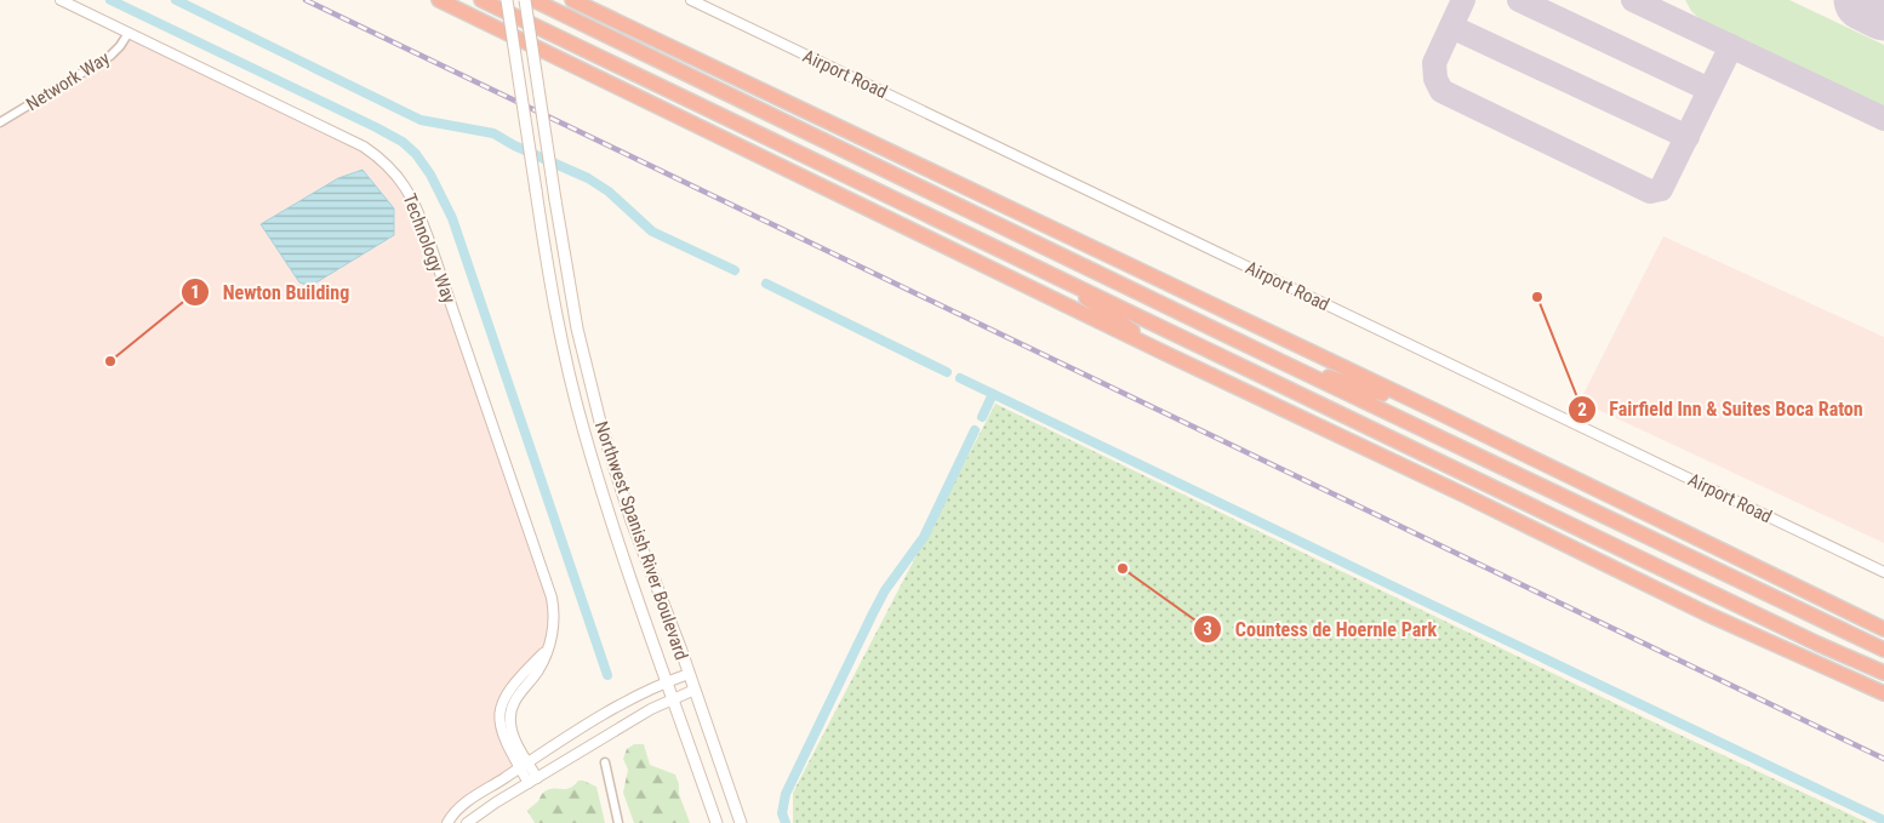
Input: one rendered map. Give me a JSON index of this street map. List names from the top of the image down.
{
  "streets": {
    "main road": ["Northwest Spanish River Boulevard"],
    "street": ["Airport Road", "Network Way", "Technology Way"]
  },
  "crossings": [
    ["Network Way", "Technology Way"]
  ],
  "places": ["Fairfield Inn & Suites Boca Raton", "Newton Building", "Countess de Hoernle Park"]
}
